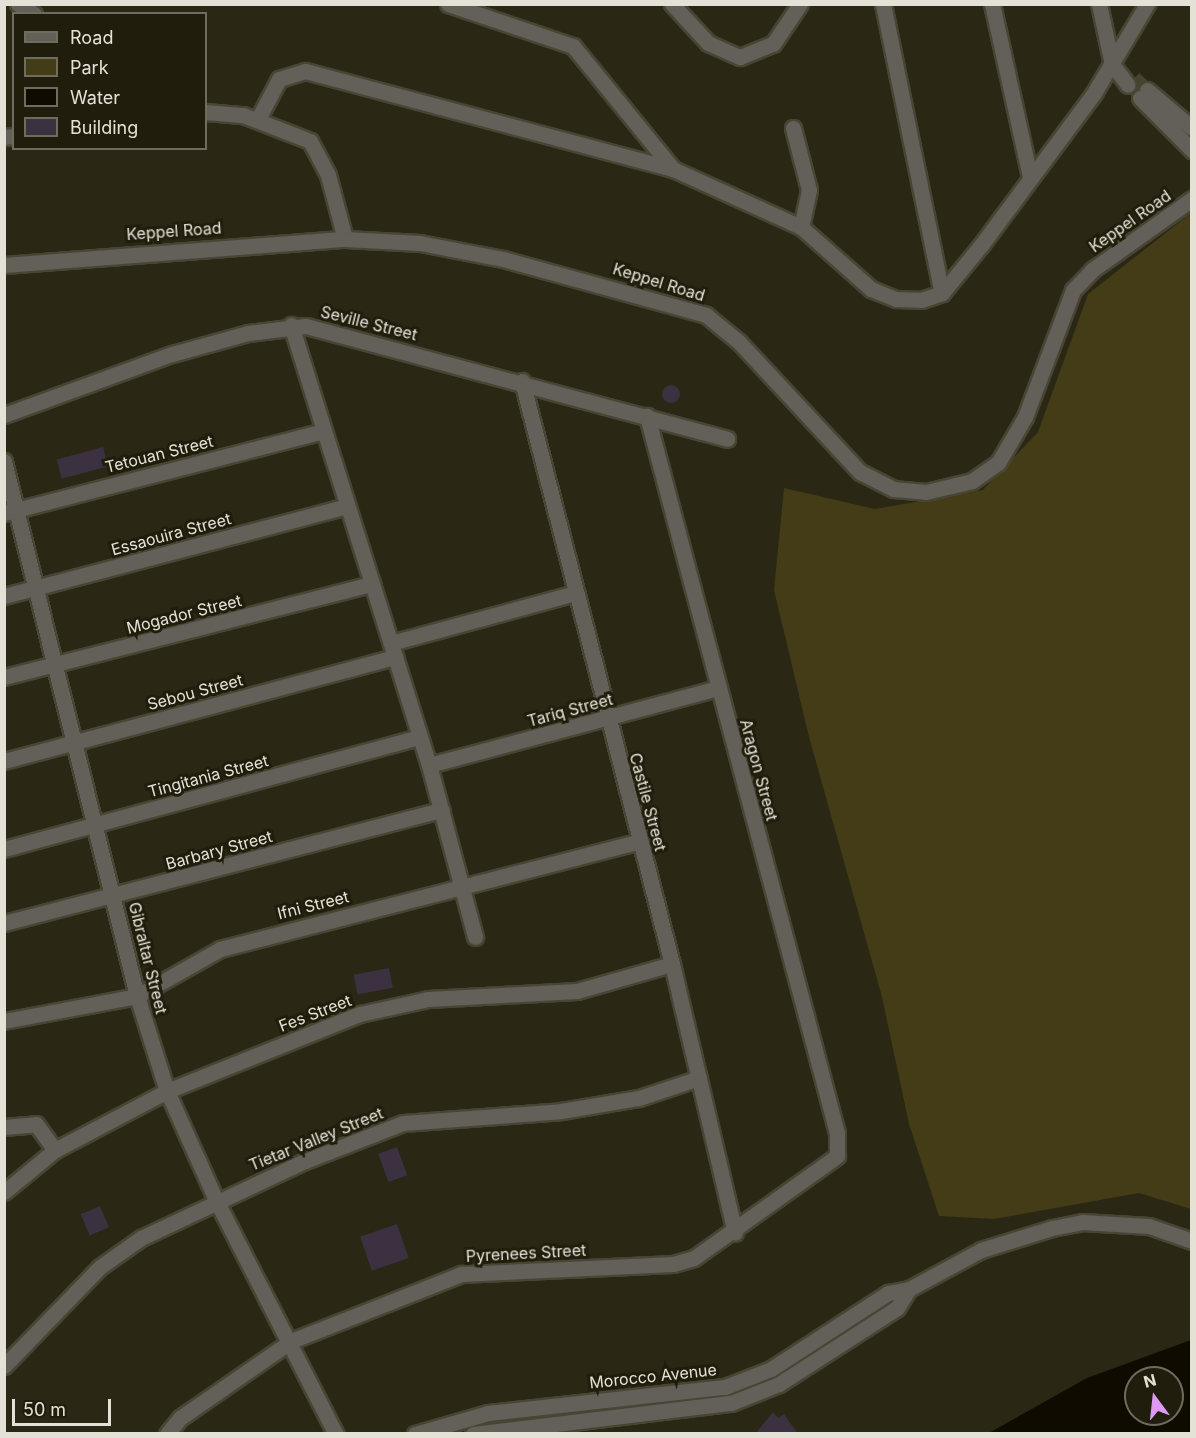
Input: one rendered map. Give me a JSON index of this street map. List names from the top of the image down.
{
  "streets": {
    "street": [
      "Keppel Road",
      "Seville Street",
      "Tetouan Street",
      "Essaouira Street",
      "Mogador Street",
      "Sebou Street",
      "Tariq Street",
      "Aragon Street",
      "Tingitania Street",
      "Castile Street",
      "Barbary Street",
      "Ifni Street",
      "Gibraltar Street",
      "Fes Street",
      "Tietar Valley Street",
      "Pyrenees Street",
      "Morocco Avenue"
    ]
  },
  "crossings": [
    ["Seville Street", "Aragon Street"],
    ["Seville Street", "Castile Street"],
    ["Tetouan Street", "Gibraltar Street"],
    ["Essaouira Street", "Gibraltar Street"],
    ["Mogador Street", "Gibraltar Street"],
    ["Sebou Street", "Castile Street"],
    ["Sebou Street", "Gibraltar Street"],
    ["Tariq Street", "Aragon Street"],
    ["Tariq Street", "Castile Street"],
    ["Aragon Street", "Pyrenees Street"],
    ["Tingitania Street", "Gibraltar Street"],
    ["Castile Street", "Ifni Street"],
    ["Castile Street", "Fes Street"],
    ["Castile Street", "Tietar Valley Street"],
    ["Castile Street", "Pyrenees Street"],
    ["Barbary Street", "Gibraltar Street"],
    ["Ifni Street", "Gibraltar Street"],
    ["Gibraltar Street", "Fes Street"],
    ["Gibraltar Street", "Tietar Valley Street"],
    ["Gibraltar Street", "Pyrenees Street"]
  ],
  "legend": [
    "Road",
    "Park",
    "Water",
    "Building"
  ],
  "scale_bar": "50 m",
  "north": "top"
}
